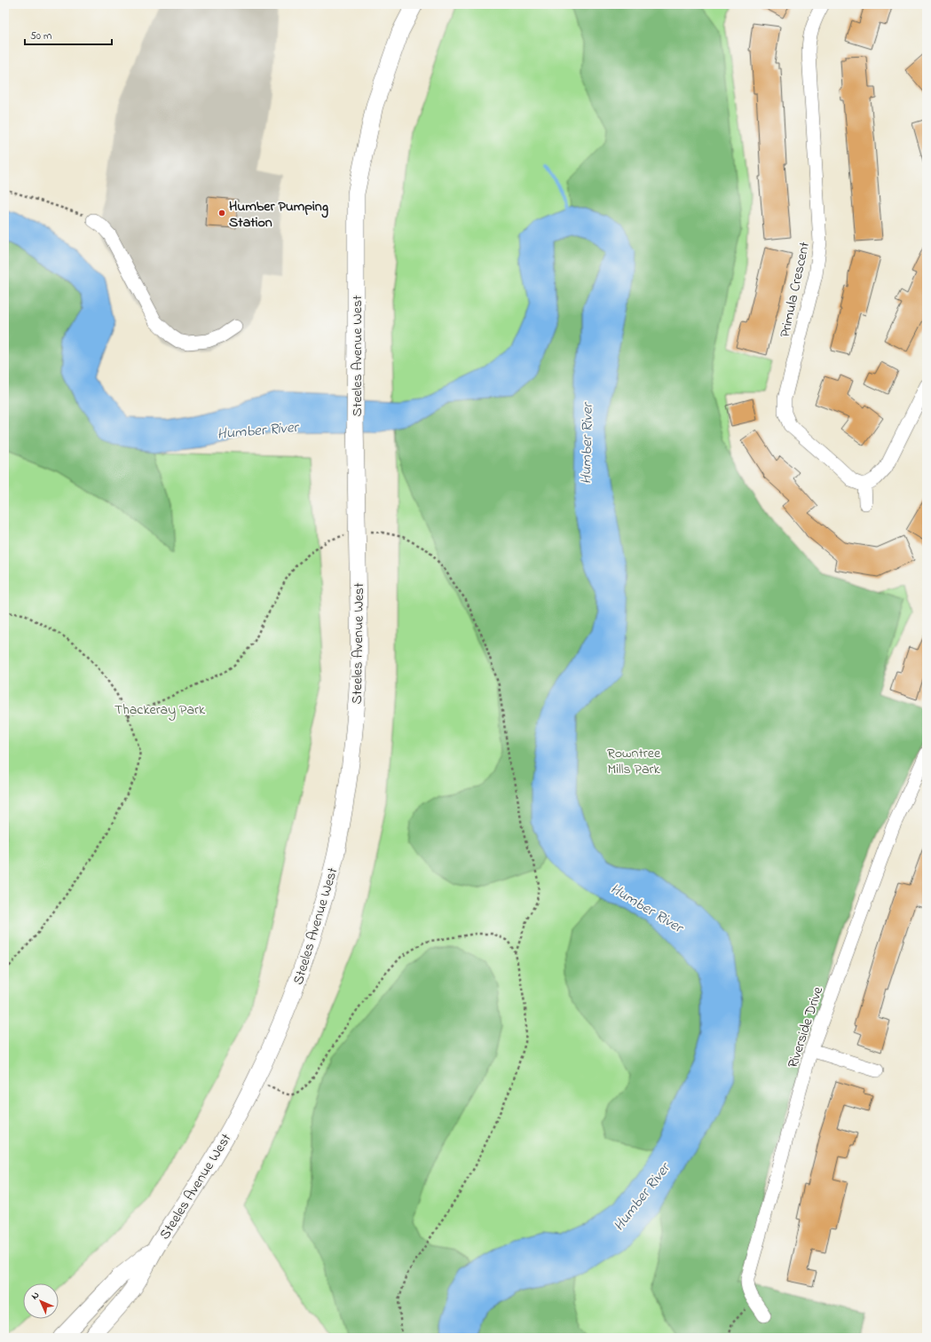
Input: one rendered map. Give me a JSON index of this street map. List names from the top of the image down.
{
  "streets": {
    "main road": ["Steeles Avenue West"],
    "street": ["Primula Crescent", "Riverside Drive"]
  },
  "water": ["Humber River"],
  "parks": ["Thackeray Park", "Rowntree Mills Park"],
  "places": ["Humber Pumping Station"],
  "scale_bar": "50 m",
  "north": "top left"
}
